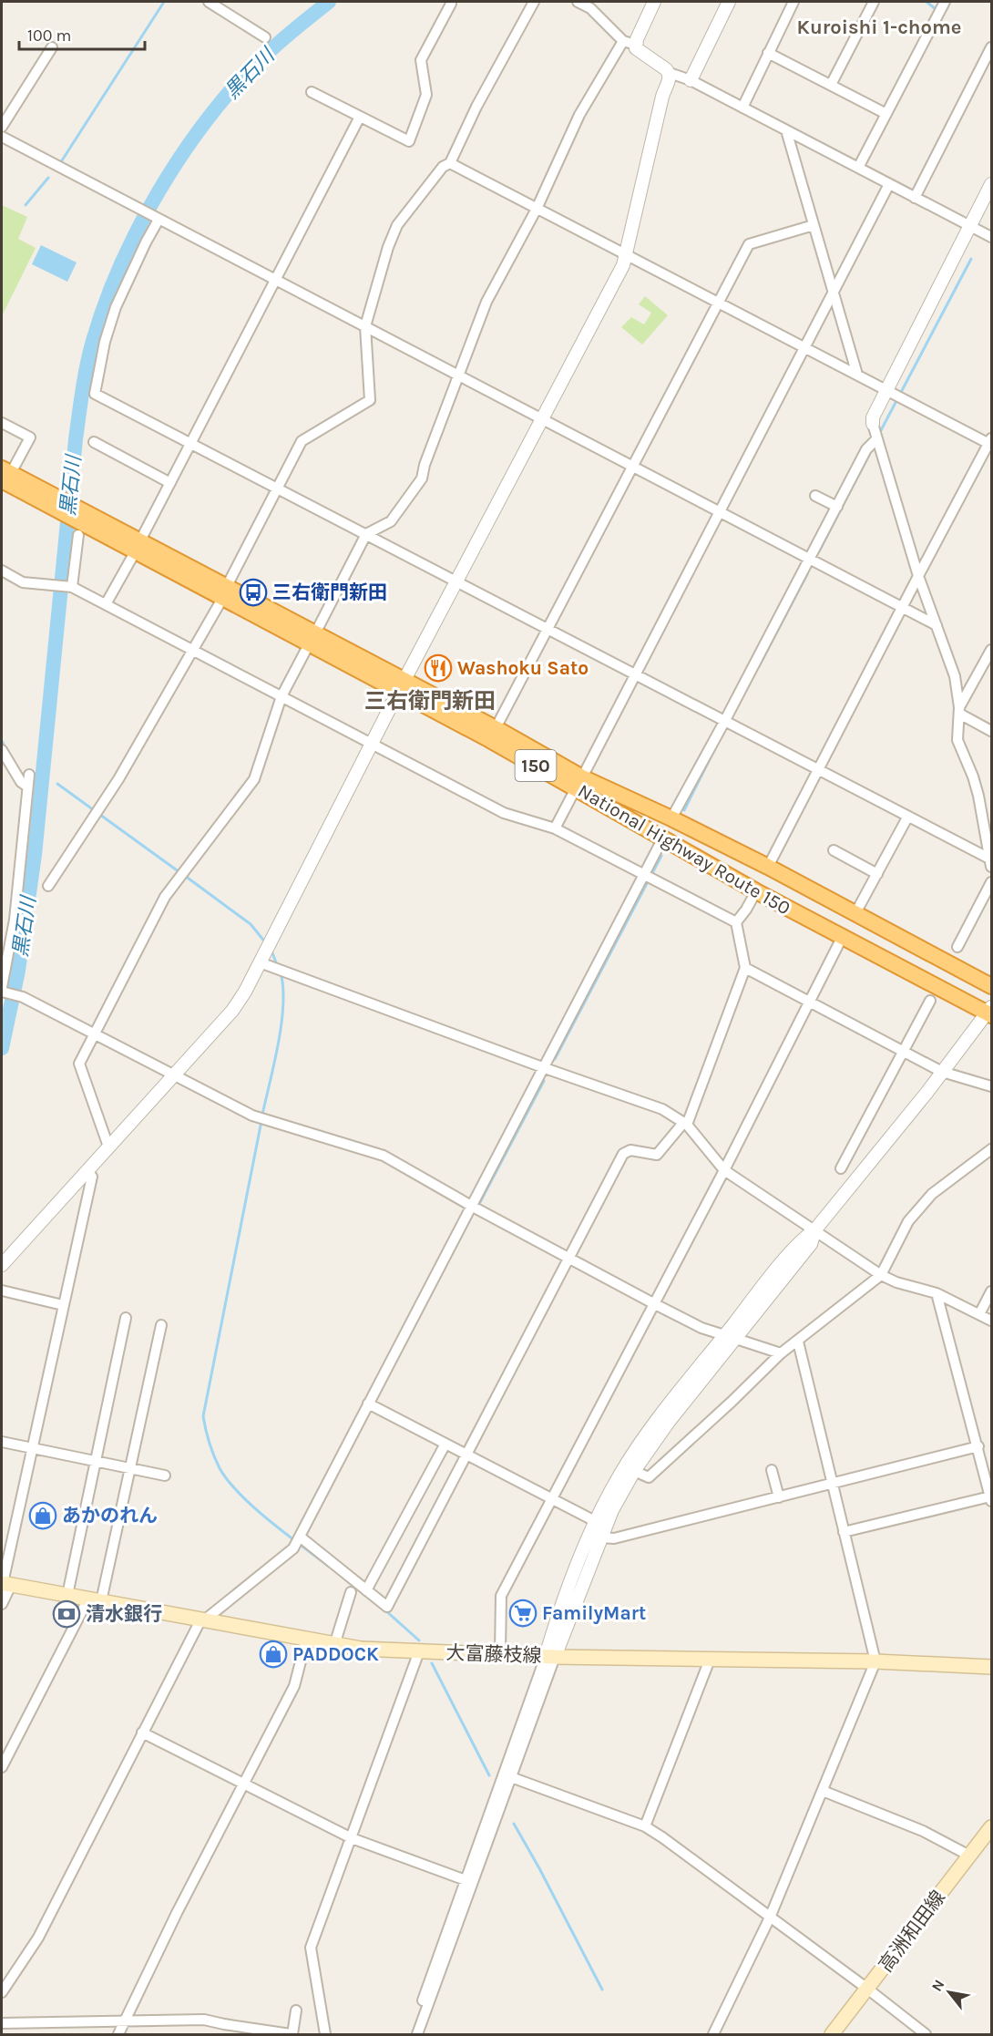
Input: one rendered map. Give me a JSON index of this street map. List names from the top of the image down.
{
  "streets": {
    "highway": ["150", "National Highway Route 150"],
    "main road": ["大富藤枝線", "高洲和田線"]
  },
  "districts": ["Kuroishi 1-chome", "三右衛門新田"],
  "water": ["黒石川"],
  "places": {
    "bus stop": ["三右衛門新田"],
    "restaurant": ["Washoku Sato"],
    "shop": ["あかのれん", "PADDOCK"],
    "supermarket": ["FamilyMart"],
    "bank": ["清水銀行"]
  },
  "scale_bar": "100 m",
  "north": "top left"
}
